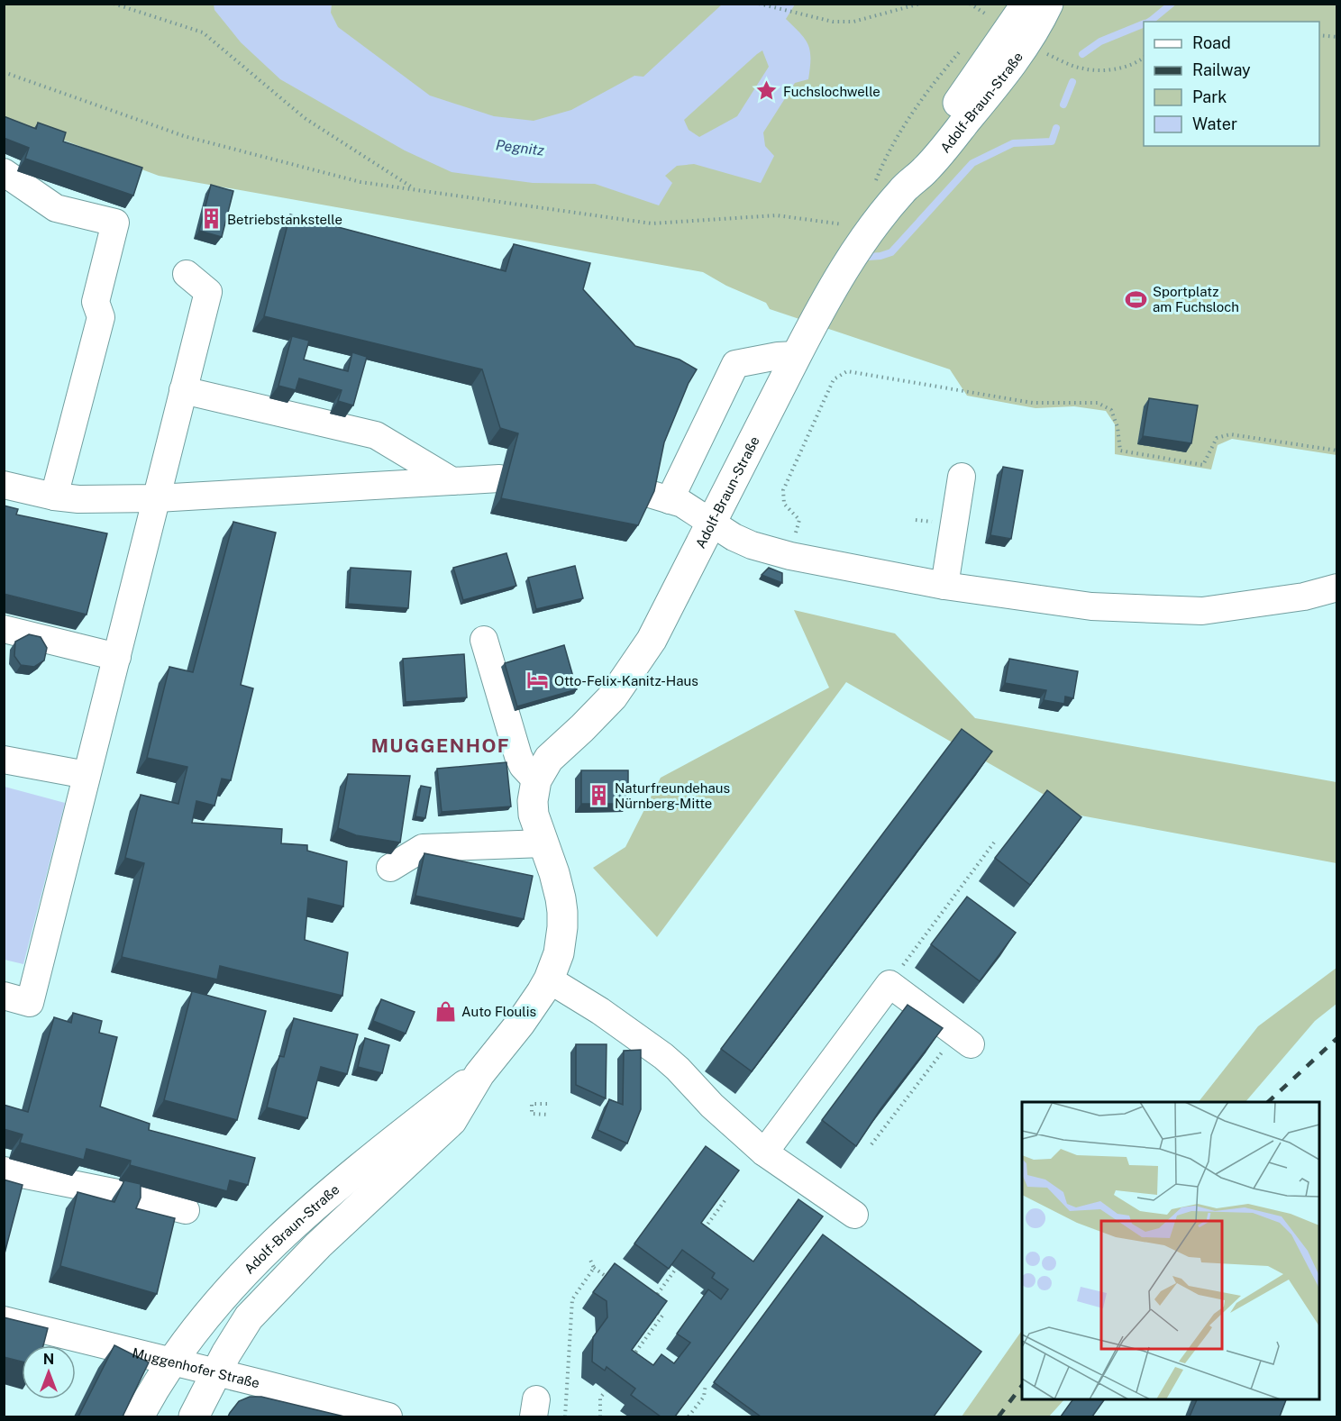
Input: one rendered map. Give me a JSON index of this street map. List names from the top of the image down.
{
  "streets": {
    "main road": ["Adolf-Braun-Straße"],
    "street": ["Muggenhofer Straße"]
  },
  "crossings": [
    ["Adolf-Braun-Straße", "Muggenhofer Straße"]
  ],
  "districts": ["MUGGENHOF"],
  "water": ["Pegnitz"],
  "places": {
    "place": ["Fuchslochwelle"],
    "building": ["Betriebstankstelle", "Naturfreundehaus Nürnberg-Mitte"],
    "sports": ["Sportplatz am Fuchsloch"],
    "hotel": ["Otto-Felix-Kanitz-Haus"],
    "shop": ["Auto Floulis"]
  },
  "legend": [
    "Road",
    "Railway",
    "Park",
    "Water"
  ],
  "north": "top"
}
